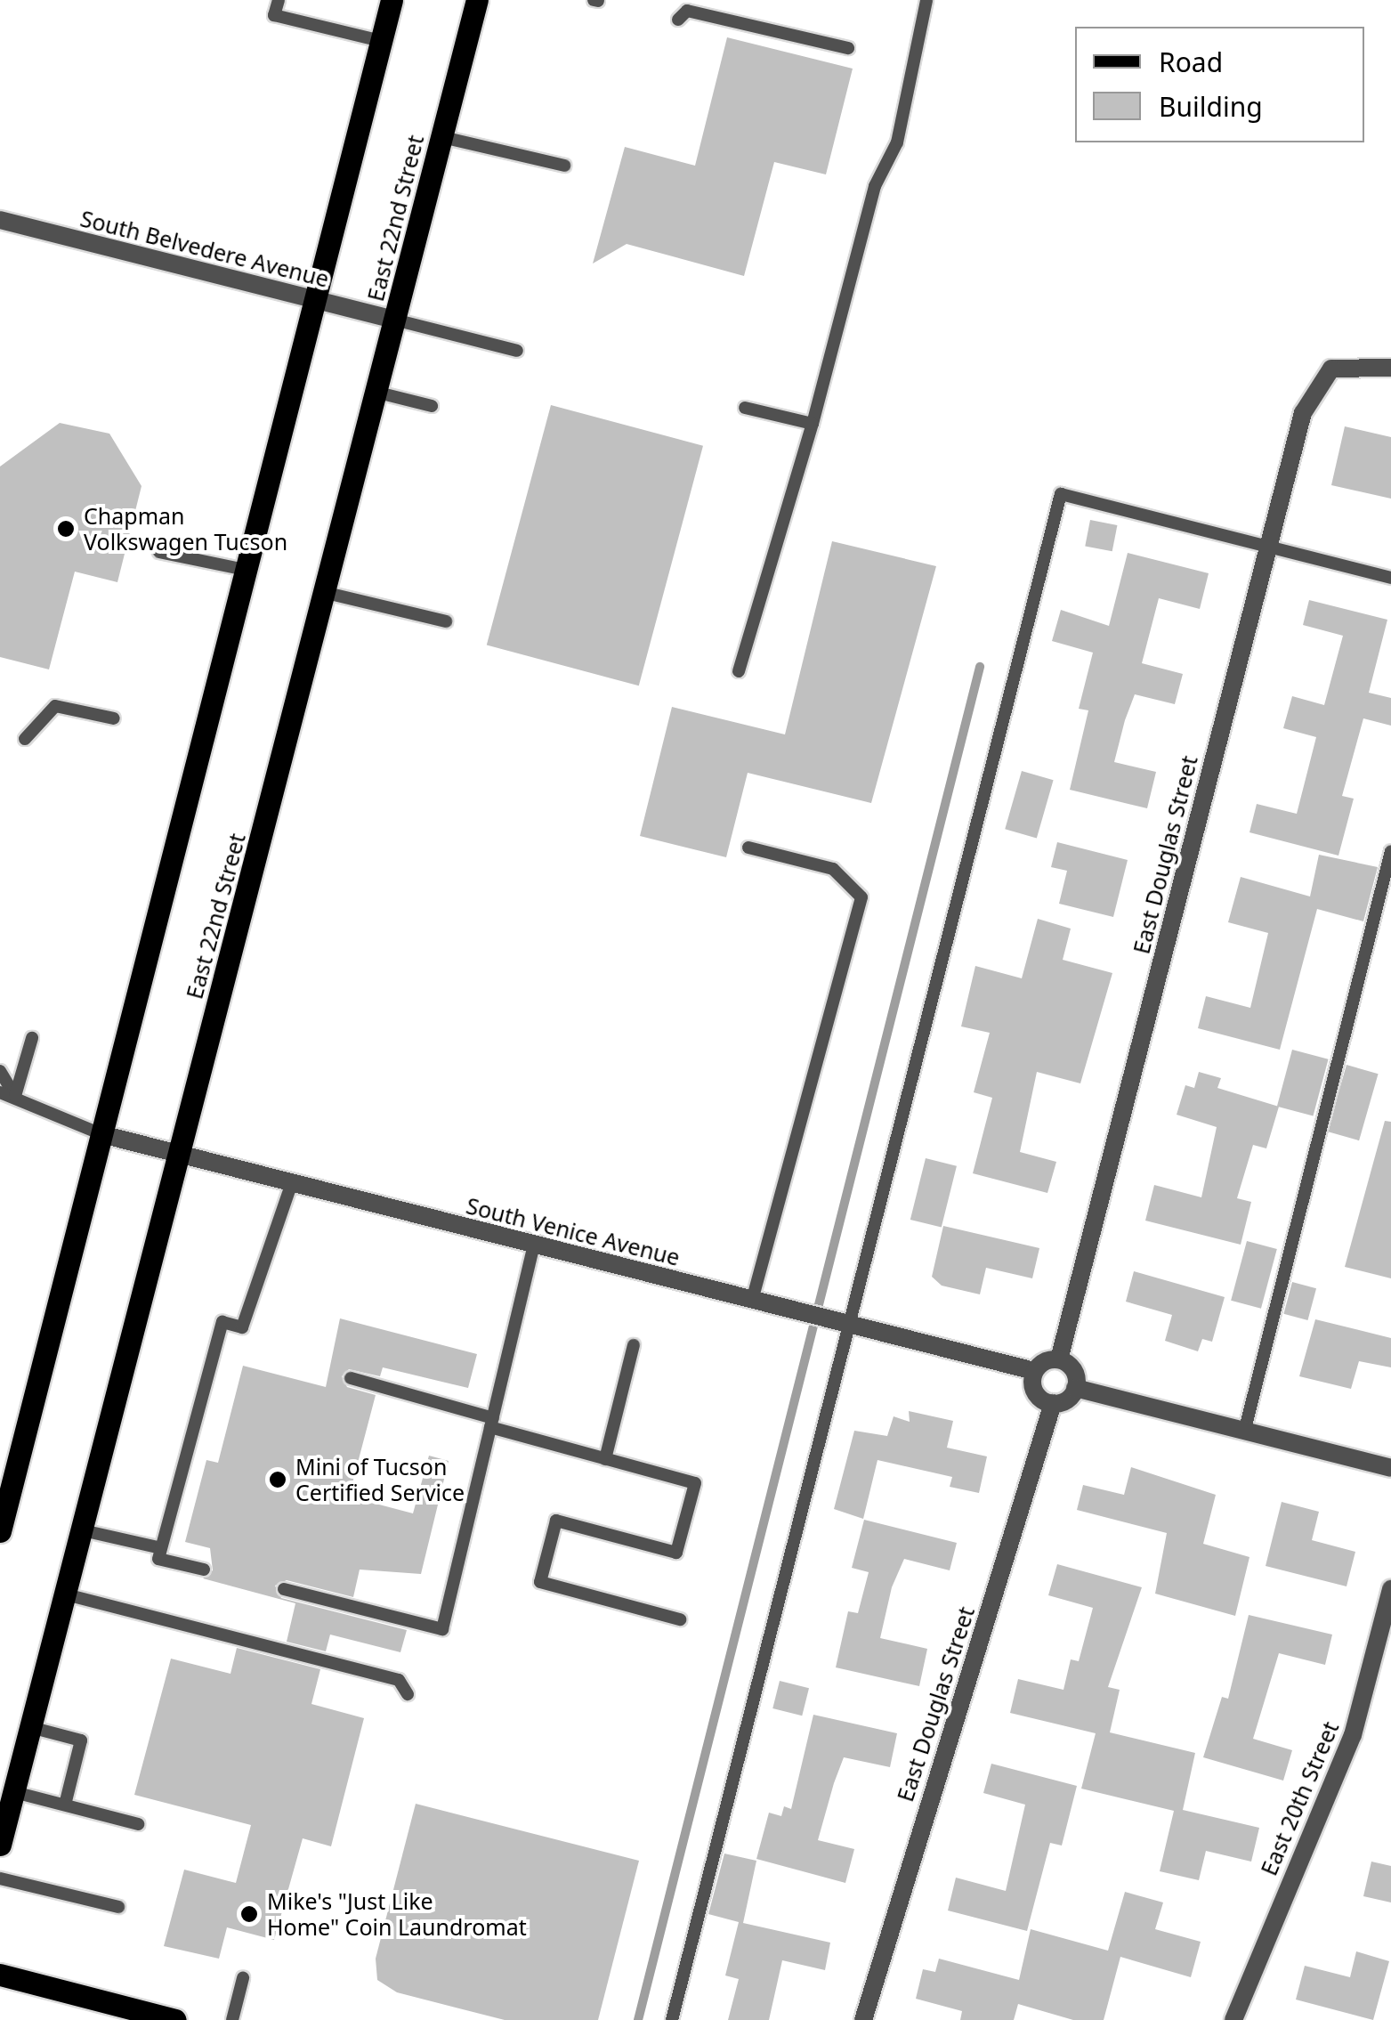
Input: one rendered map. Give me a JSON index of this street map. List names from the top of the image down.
{
  "streets": {
    "main road": ["East 22nd Street"],
    "street": [
      "South Belvedere Avenue",
      "East Douglas Street",
      "South Venice Avenue",
      "East 20th Street"
    ]
  },
  "crossings": [
    ["East 22nd Street", "South Belvedere Avenue"],
    ["East 22nd Street", "South Venice Avenue"],
    ["East Douglas Street", "South Venice Avenue"]
  ],
  "places": ["Chapman Volkswagen Tucson", "Mini of Tucson Certified Service", "Mike's \"Just Like Home\" Coin Laundromat"],
  "legend": ["Road", "Building"]
}
